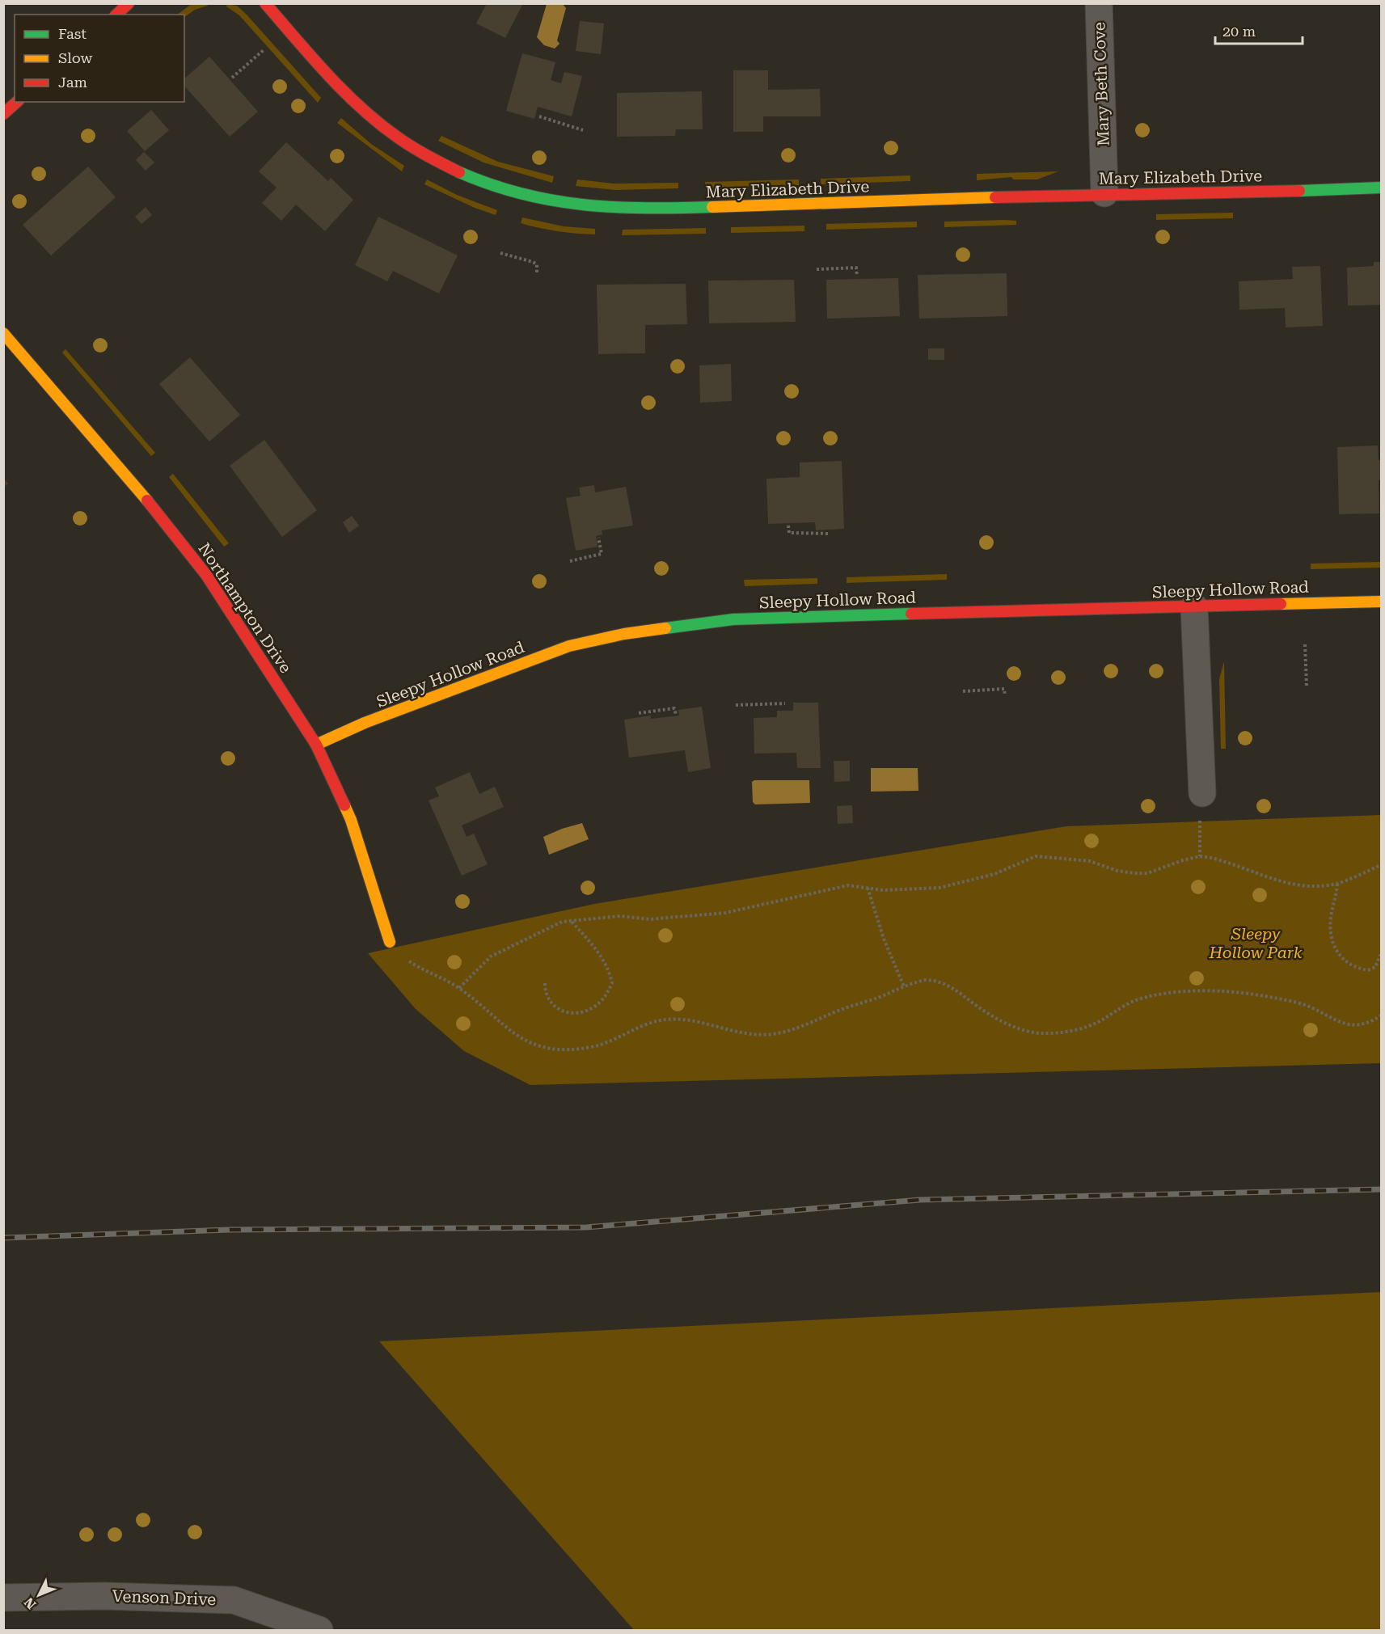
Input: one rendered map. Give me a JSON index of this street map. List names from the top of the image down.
{
  "streets": {
    "street": [
      "Mary Beth Cove",
      "Mary Elizabeth Drive",
      "Sleepy Hollow Road",
      "Northampton Drive",
      "Venson Drive"
    ]
  },
  "crossings": [
    ["Mary Beth Cove", "Mary Elizabeth Drive"],
    ["Sleepy Hollow Road", "Northampton Drive"]
  ],
  "parks": ["Sleepy Hollow Park"],
  "legend": ["Fast", "Slow", "Jam"],
  "scale_bar": "20 m",
  "north": "bottom left"
}
